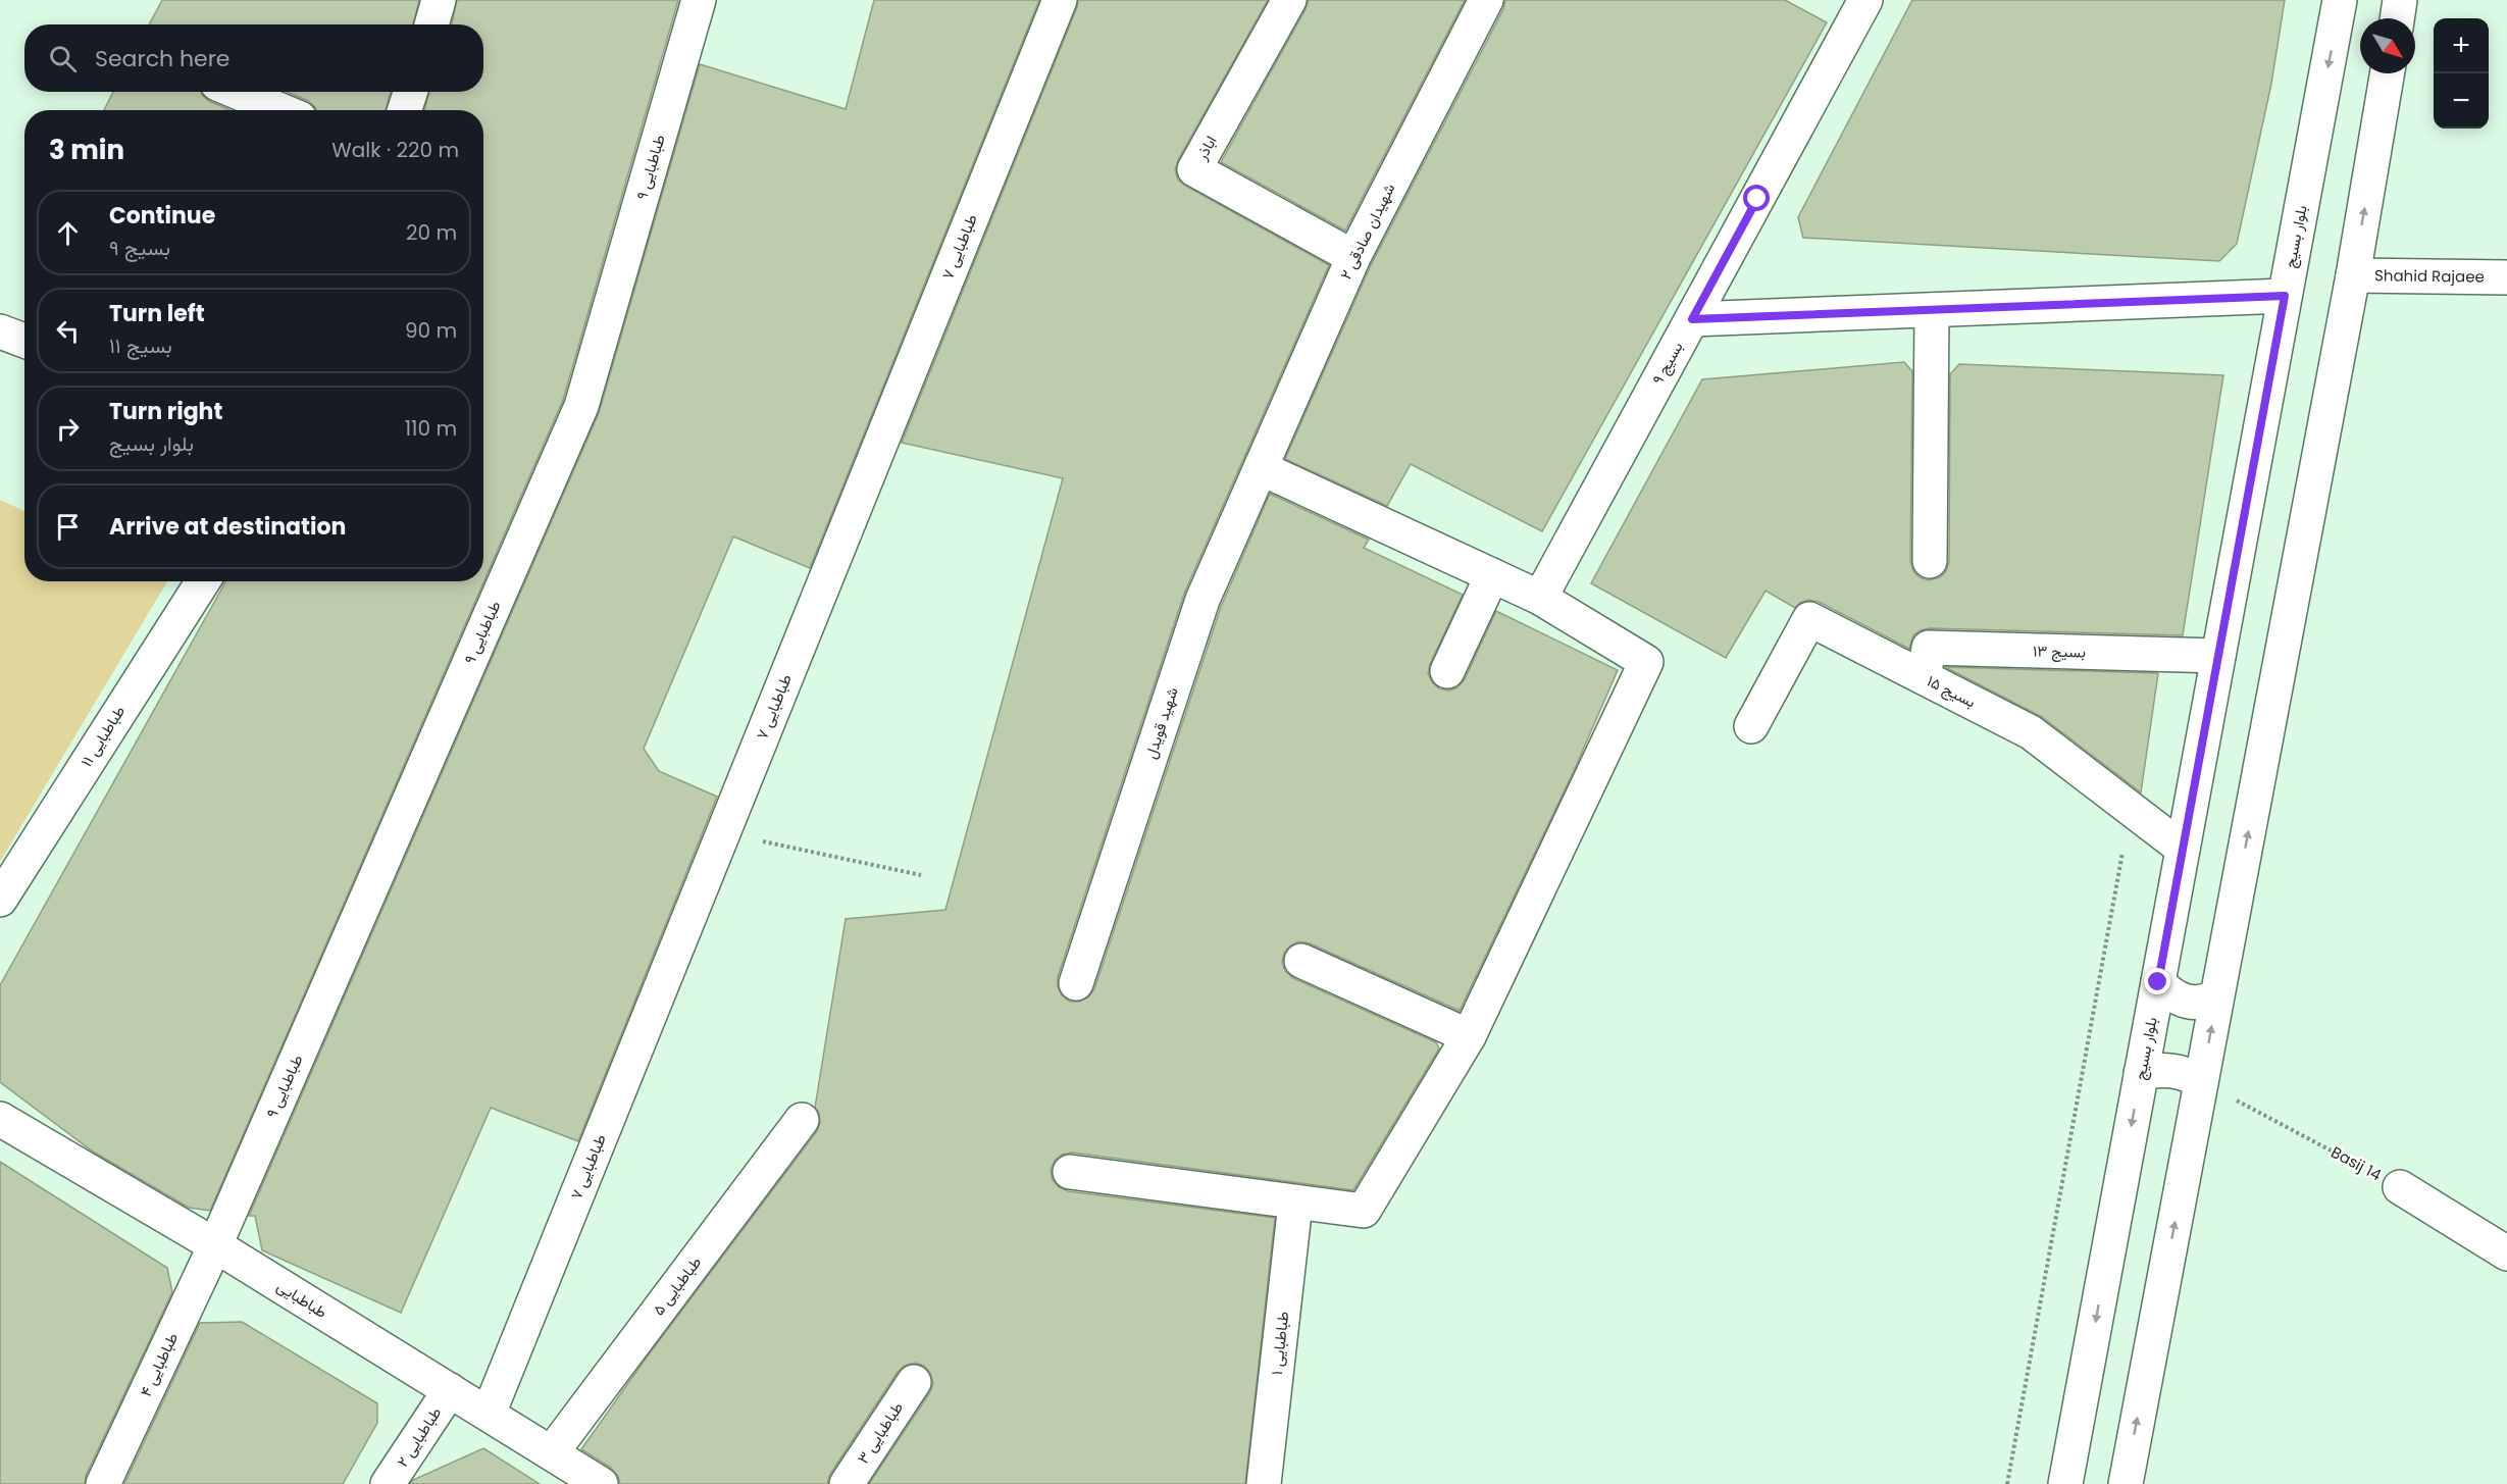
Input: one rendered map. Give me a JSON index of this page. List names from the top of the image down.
{
  "streets": {
    "street": [
      "اباذر",
      "طباطبایی ۹",
      "شهیدان صادقی ۲",
      "بلوار بسیج",
      "طباطبایی ۷",
      "Shahid Rajaee",
      "بسیج ۹",
      "بسیج ۱۳",
      "بسیج ۱۵",
      "شهید قویدل",
      "طباطبایی ۱۱",
      "Basij 14",
      "طباطبایی ۵",
      "طباطبایی",
      "طباطبایی ۱",
      "طباطبایی ۴",
      "طباطبایی ۳",
      "طباطبایی ۲"
    ]
  },
  "crossings": [
    ["اباذر", "شهیدان صادقی ۲"],
    ["طباطبایی ۹", "طباطبایی"],
    ["طباطبایی ۹", "طباطبایی ۴"],
    ["شهیدان صادقی ۲", "شهید قویدل"],
    ["بلوار بسیج", "بسیج ۱۳"],
    ["بلوار بسیج", "بسیج ۱۵"],
    ["طباطبایی ۷", "طباطبایی"],
    ["بسیج ۱۳", "بسیج ۱۵"],
    ["طباطبایی ۵", "طباطبایی"],
    ["طباطبایی", "طباطبایی ۴"],
    ["طباطبایی", "طباطبایی ۲"]
  ],
  "north": "bottom right",
  "page": {
    "map_buttons": ["+", "−"],
    "search": "Search here",
    "heading": ["3 min", "Walk · 220 m"],
    "list": [
      ["Continue", "بسیج ۹", "20 m"],
      ["Turn left", "بسیج ۱۱", "90 m"],
      ["Turn right", "بلوار بسیج", "110 m"],
      "Arrive at destination"
    ]
  }
}
